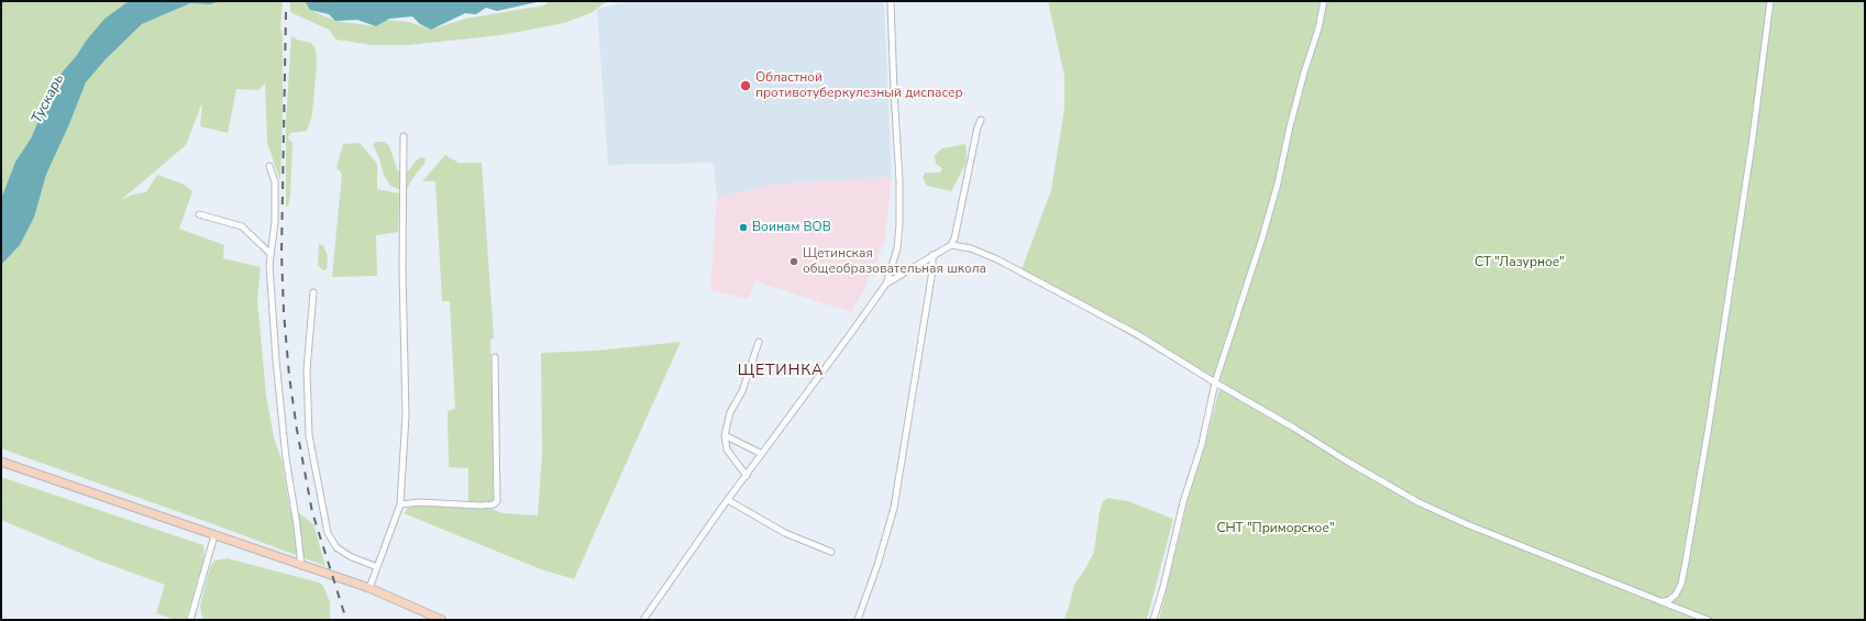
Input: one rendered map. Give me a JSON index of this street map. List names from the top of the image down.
{
  "districts": ["ЩЕТИНКА"],
  "water": ["Тускарь"],
  "parks": ["СТ \"Лазурное\"", "СНТ \"Приморское\""],
  "places": ["Областной противотуберкулезный диспасер", "Воинам ВОВ", "Щетинская общеобразовательная школа"]
}
